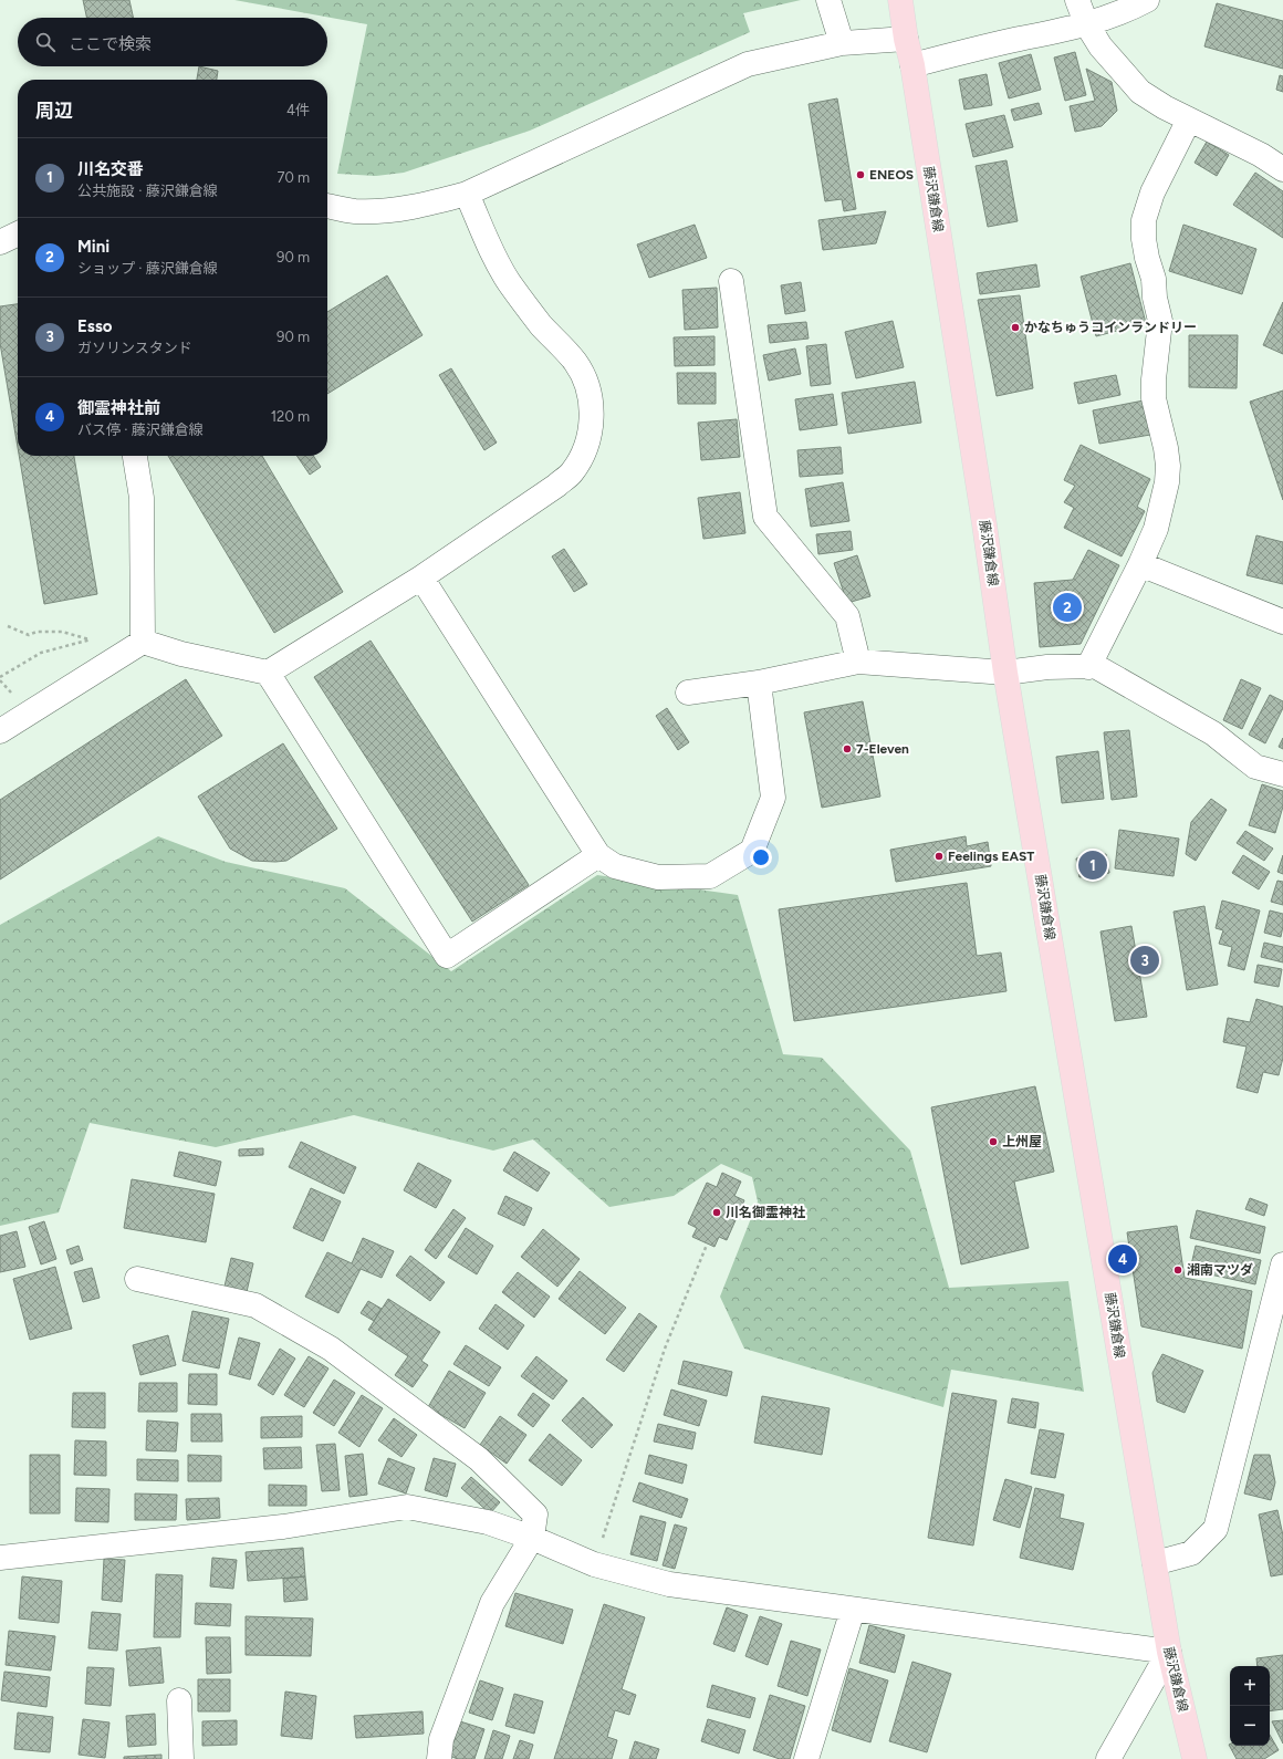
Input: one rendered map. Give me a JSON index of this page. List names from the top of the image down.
{
  "streets": {
    "main road": ["藤沢鎌倉線"]
  },
  "places": [
    "ENEOS",
    "かなちゅうコインランドリー",
    "7-Eleven",
    "Feelings EAST",
    "上州屋",
    "川名御霊神社",
    "湘南マツダ"
  ],
  "page": {
    "search": "ここで検索",
    "heading": ["周辺", "4件"],
    "list": [
      {
        "mark": "1",
        "name": "川名交番",
        "note": "公共施設 · 藤沢鎌倉線",
        "value": "70 m"
      },
      {
        "mark": "2",
        "name": "Mini",
        "note": "ショップ · 藤沢鎌倉線",
        "value": "90 m"
      },
      {
        "mark": "3",
        "name": "Esso",
        "note": "ガソリンスタンド",
        "value": "90 m"
      },
      {
        "mark": "4",
        "name": "御霊神社前",
        "note": "バス停 · 藤沢鎌倉線",
        "value": "120 m"
      }
    ],
    "pins": [
      "2",
      "1",
      "3",
      "4"
    ],
    "map_buttons": ["+", "−"]
  }
}
